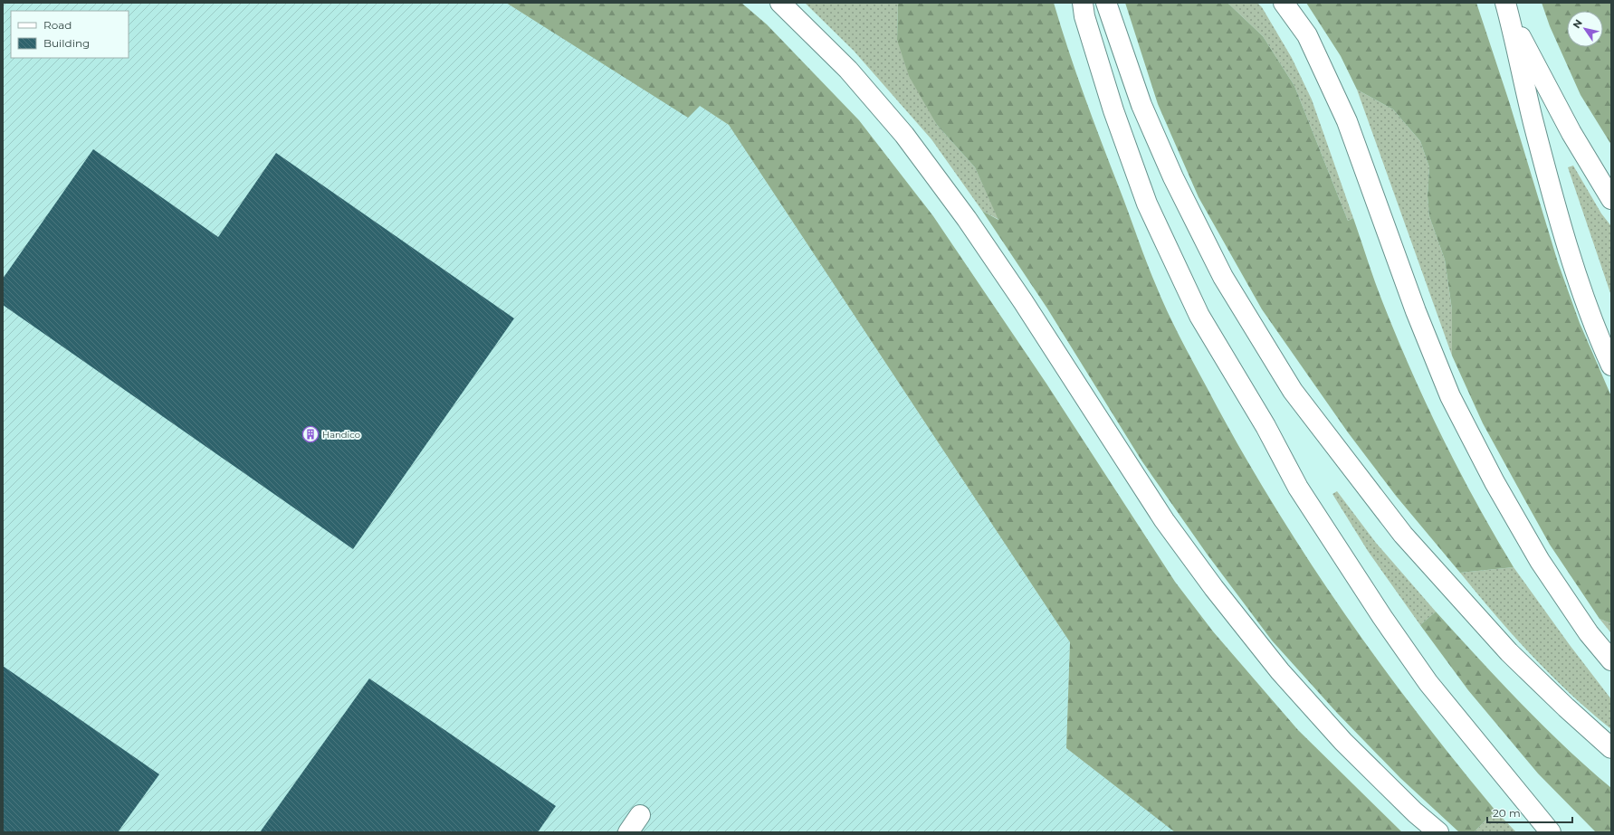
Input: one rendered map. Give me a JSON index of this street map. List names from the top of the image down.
{
  "places": {
    "building": ["Handico"]
  },
  "legend": ["Road", "Building"],
  "scale_bar": "20 m",
  "north": "top left"
}
